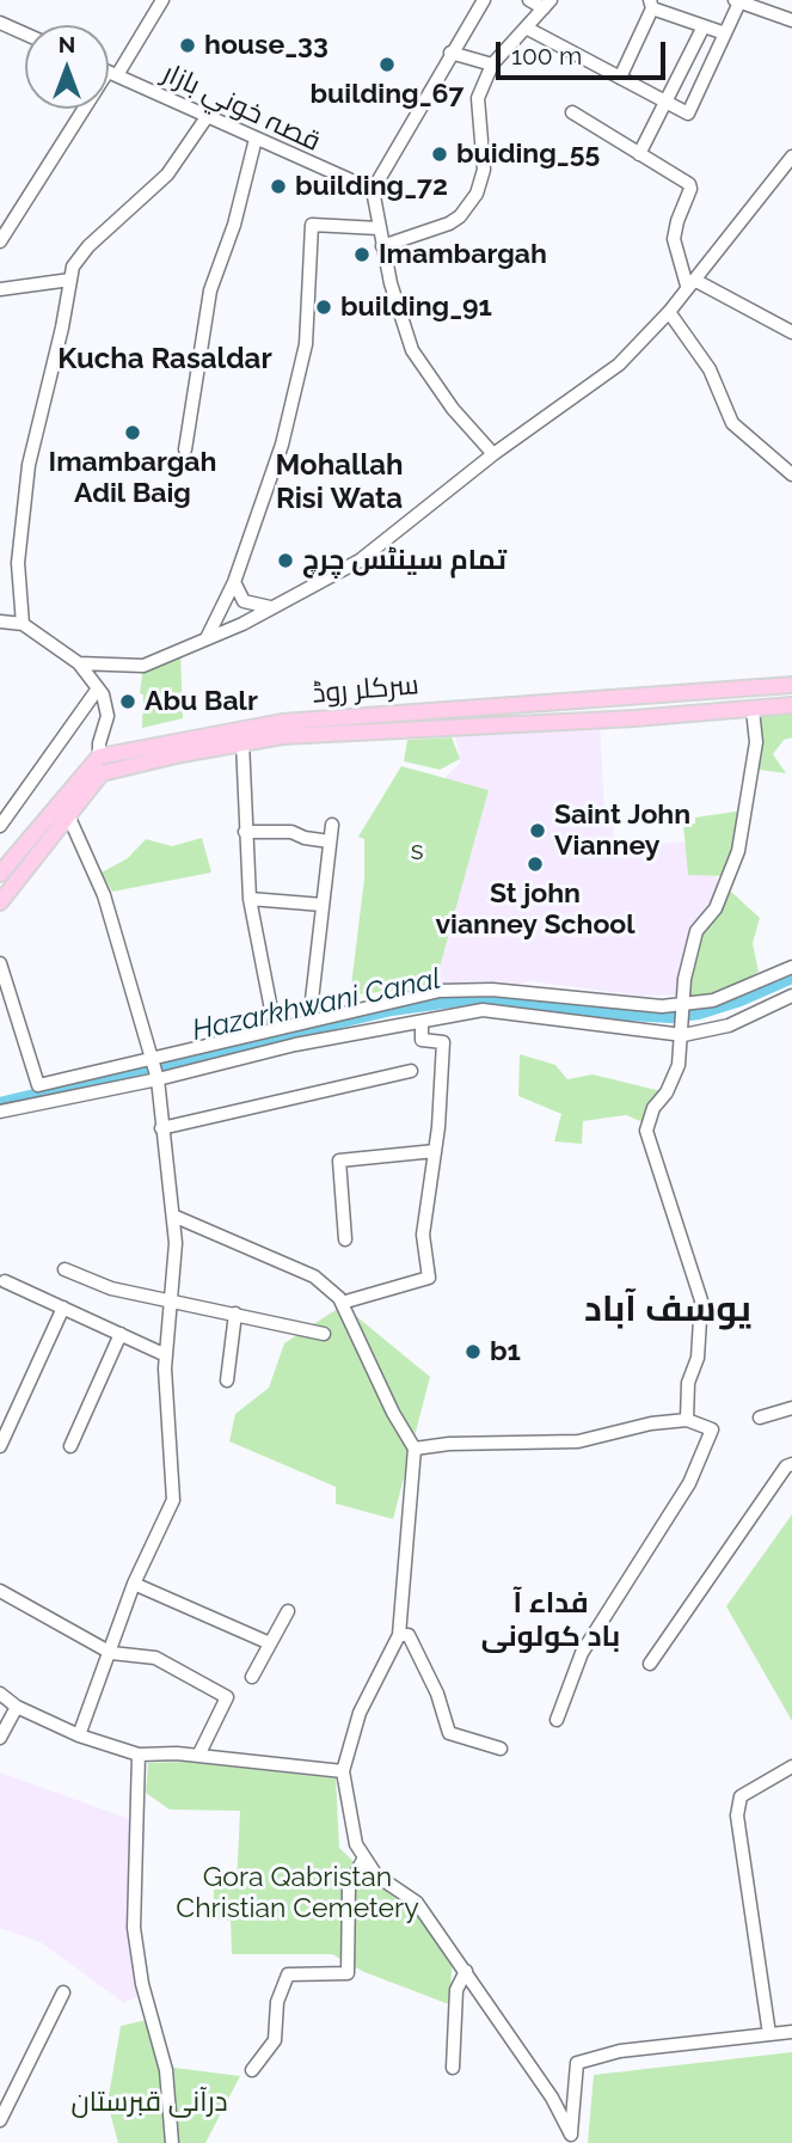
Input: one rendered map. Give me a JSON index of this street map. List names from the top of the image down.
{
  "streets": {
    "main road": ["سرکلر روڈ"],
    "street": ["قصہ خوني بازار"]
  },
  "districts": [
    "Kucha Rasaldar",
    "Mohallah Risi Wata",
    "یوسف آباد",
    "فداء آ باد کولونی"
  ],
  "water": ["Hazarkhwani Canal"],
  "parks": ["s", "Gora Qabristan Christian Cemetery", "درآنی قبرستان"],
  "places": [
    "house_33",
    "building_67",
    "buiding_55",
    "building_72",
    "Imambargah",
    "building_91",
    "Imambargah Adil Baig",
    "تمام سینٹس چرچ",
    "Abu Balr",
    "Saint John Vianney",
    "St john vianney School",
    "b1"
  ],
  "scale_bar": "100 m",
  "north": "top"
}
